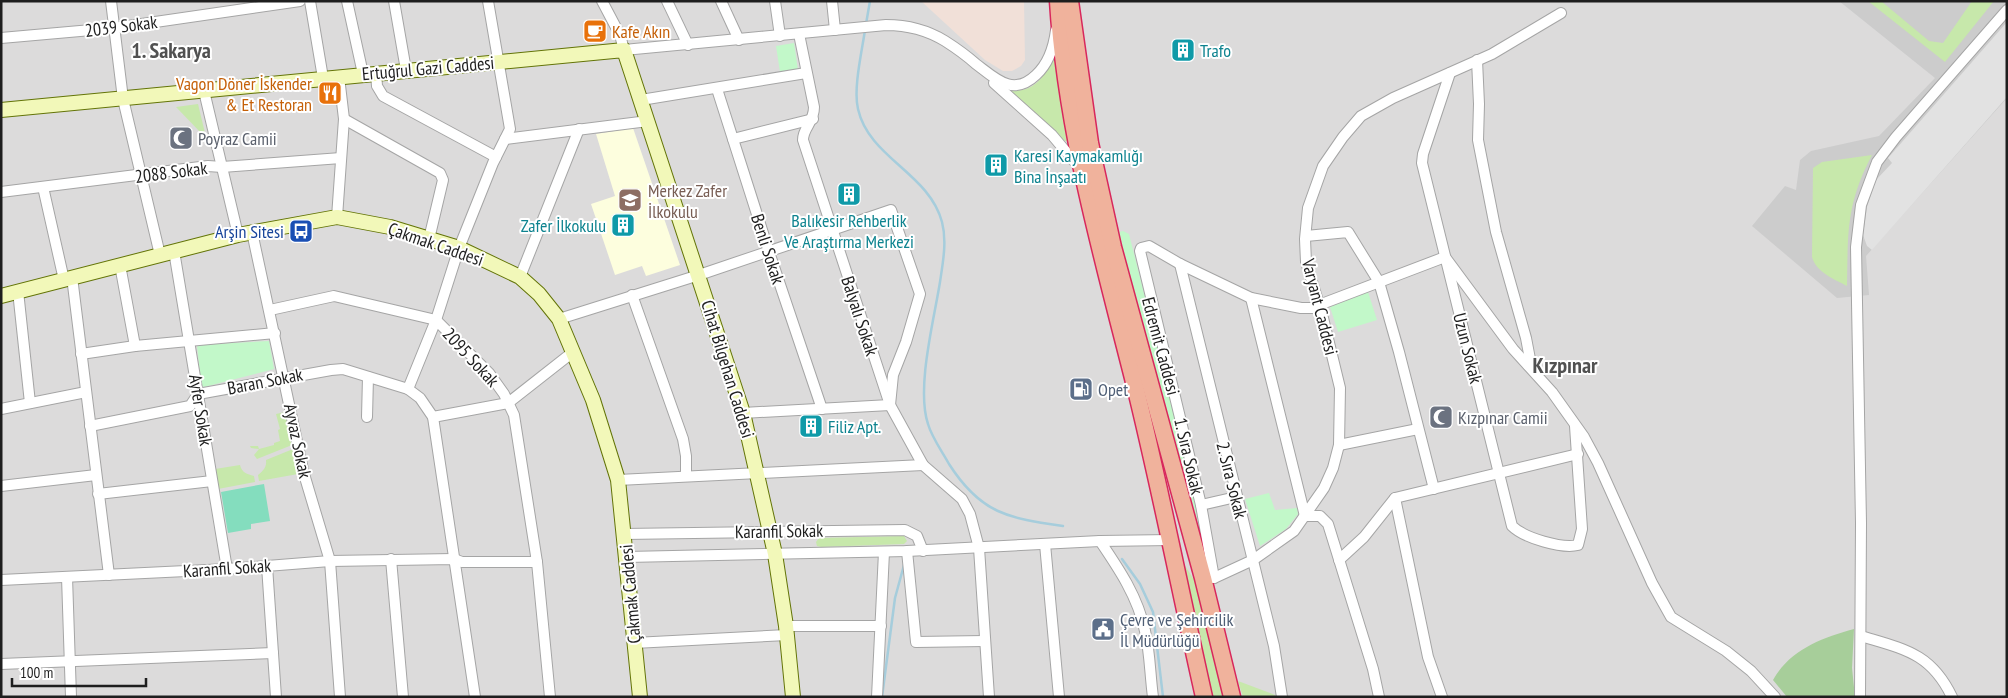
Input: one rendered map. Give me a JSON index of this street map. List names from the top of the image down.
{
  "streets": {
    "highway": ["Edremit Caddesi"],
    "main road": ["Ertuğrul Gazi Caddesi", "Çakmak Caddesi", "Cihat Bilgehan Caddesi"],
    "street": [
      "2039 Sokak",
      "2088 Sokak",
      "Benli Sokak",
      "Varyant Caddesi",
      "Balyalı Sokak",
      "Uzun Sokak",
      "2095 Sokak",
      "Baran Sokak",
      "Ayfer Sokak",
      "Ayvaz Sokak",
      "1. Sıra Sokak",
      "2. Sıra Sokak",
      "Karanfil Sokak"
    ]
  },
  "crossings": [
    ["Ertuğrul Gazi Caddesi", "Balyalı Sokak"],
    ["Ertuğrul Gazi Caddesi", "Cihat Bilgehan Caddesi"],
    ["Ertuğrul Gazi Caddesi", "Ayvaz Sokak"],
    ["2088 Sokak", "Ayvaz Sokak"],
    ["Çakmak Caddesi", "Ayfer Sokak"],
    ["Çakmak Caddesi", "Ayvaz Sokak"],
    ["Çakmak Caddesi", "Karanfil Sokak"],
    ["Varyant Caddesi", "Edremit Caddesi"],
    ["Varyant Caddesi", "Uzun Sokak"],
    ["Varyant Caddesi", "1. Sıra Sokak"],
    ["Varyant Caddesi", "2. Sıra Sokak"],
    ["Balyalı Sokak", "Karanfil Sokak"],
    ["Edremit Caddesi", "1. Sıra Sokak"],
    ["Edremit Caddesi", "Karanfil Sokak"],
    ["2095 Sokak", "Ayvaz Sokak"],
    ["2095 Sokak", "Karanfil Sokak"],
    ["Cihat Bilgehan Caddesi", "Karanfil Sokak"],
    ["Baran Sokak", "Ayfer Sokak"],
    ["Baran Sokak", "Ayvaz Sokak"],
    ["Ayfer Sokak", "Karanfil Sokak"],
    ["Ayvaz Sokak", "Karanfil Sokak"],
    ["1. Sıra Sokak", "2. Sıra Sokak"]
  ],
  "districts": ["1. Sakarya", "Kızpınar"],
  "places": {
    "cafe": ["Kafe Akın"],
    "building": [
      "Trafo",
      "Karesi Kaymakamlığı Bina İnşaatı",
      "Balıkesir Rehberlik Ve Araştırma Merkezi",
      "Zafer İlkokulu",
      "Filiz Apt."
    ],
    "restaurant": ["Vagon Döner İskender & Et Restoran"],
    "mosque": ["Poyraz Camii", "Kızpınar Camii"],
    "school or university": ["Merkez Zafer İlkokulu"],
    "bus stop": ["Arşin Sitesi"],
    "fuel station": ["Opet"],
    "public building": ["Çevre ve Şehircilik İl Müdürlüğü"]
  },
  "scale_bar": "100 m"
}
